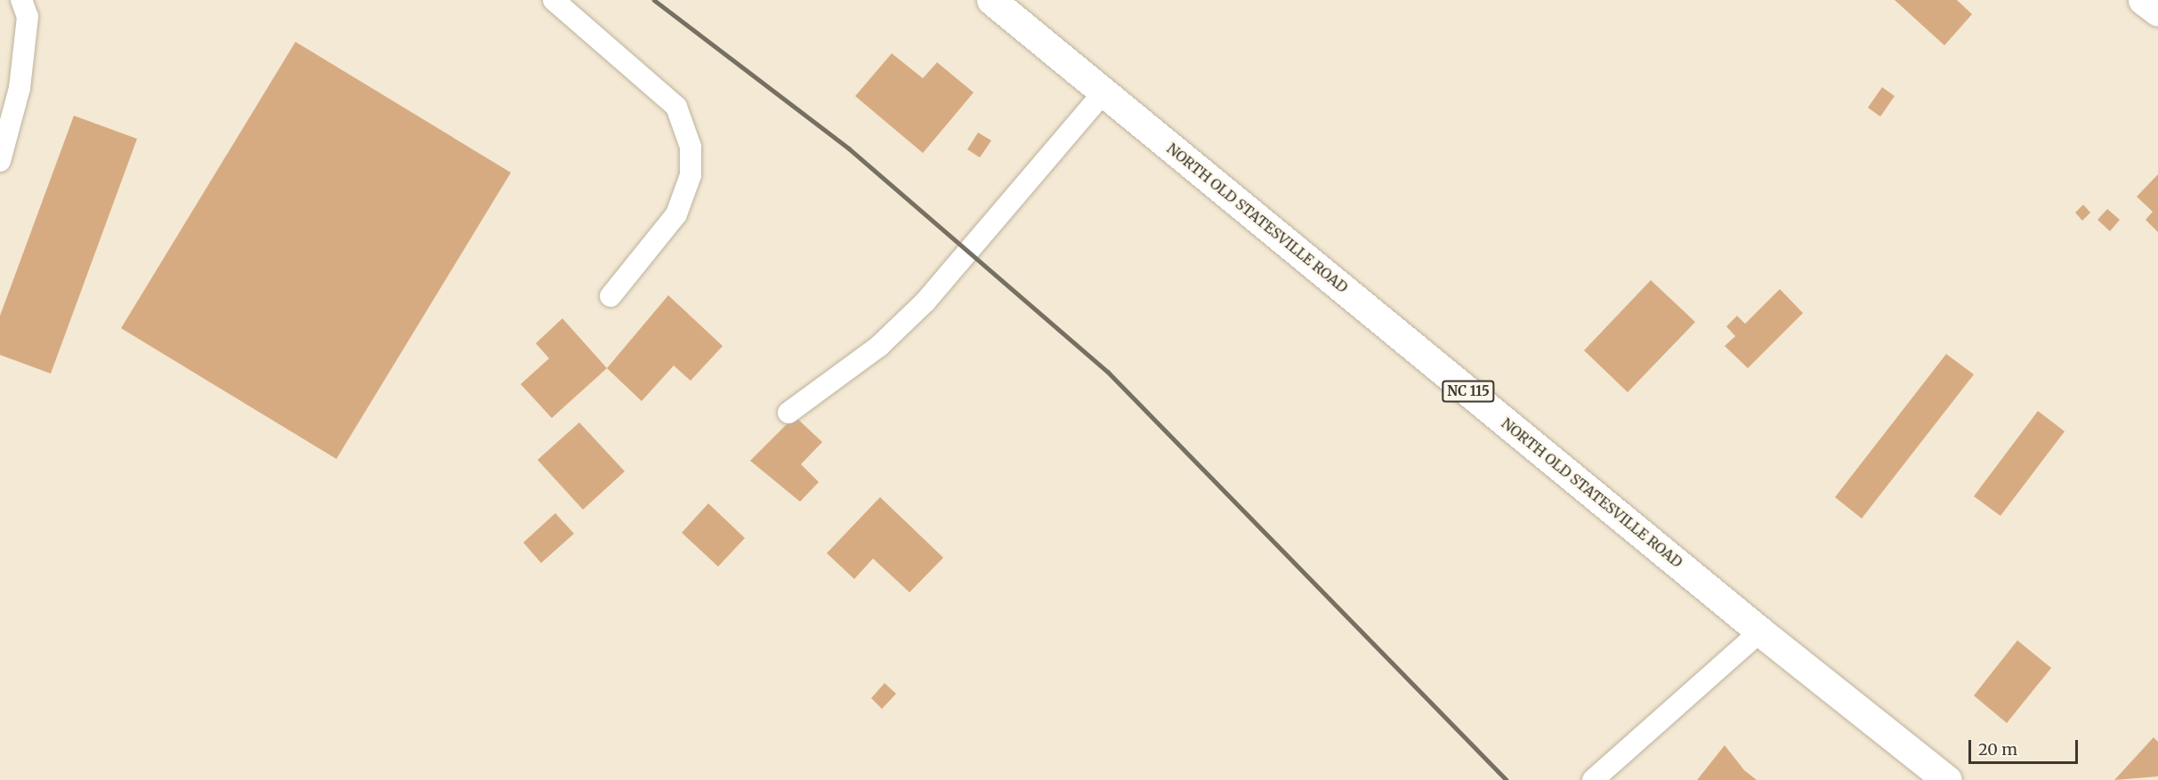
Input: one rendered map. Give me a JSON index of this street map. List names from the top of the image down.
{
  "streets": {
    "main road": ["NORTH OLD STATESVILLE ROAD", "NC 115"]
  },
  "scale_bar": "20 m"
}
